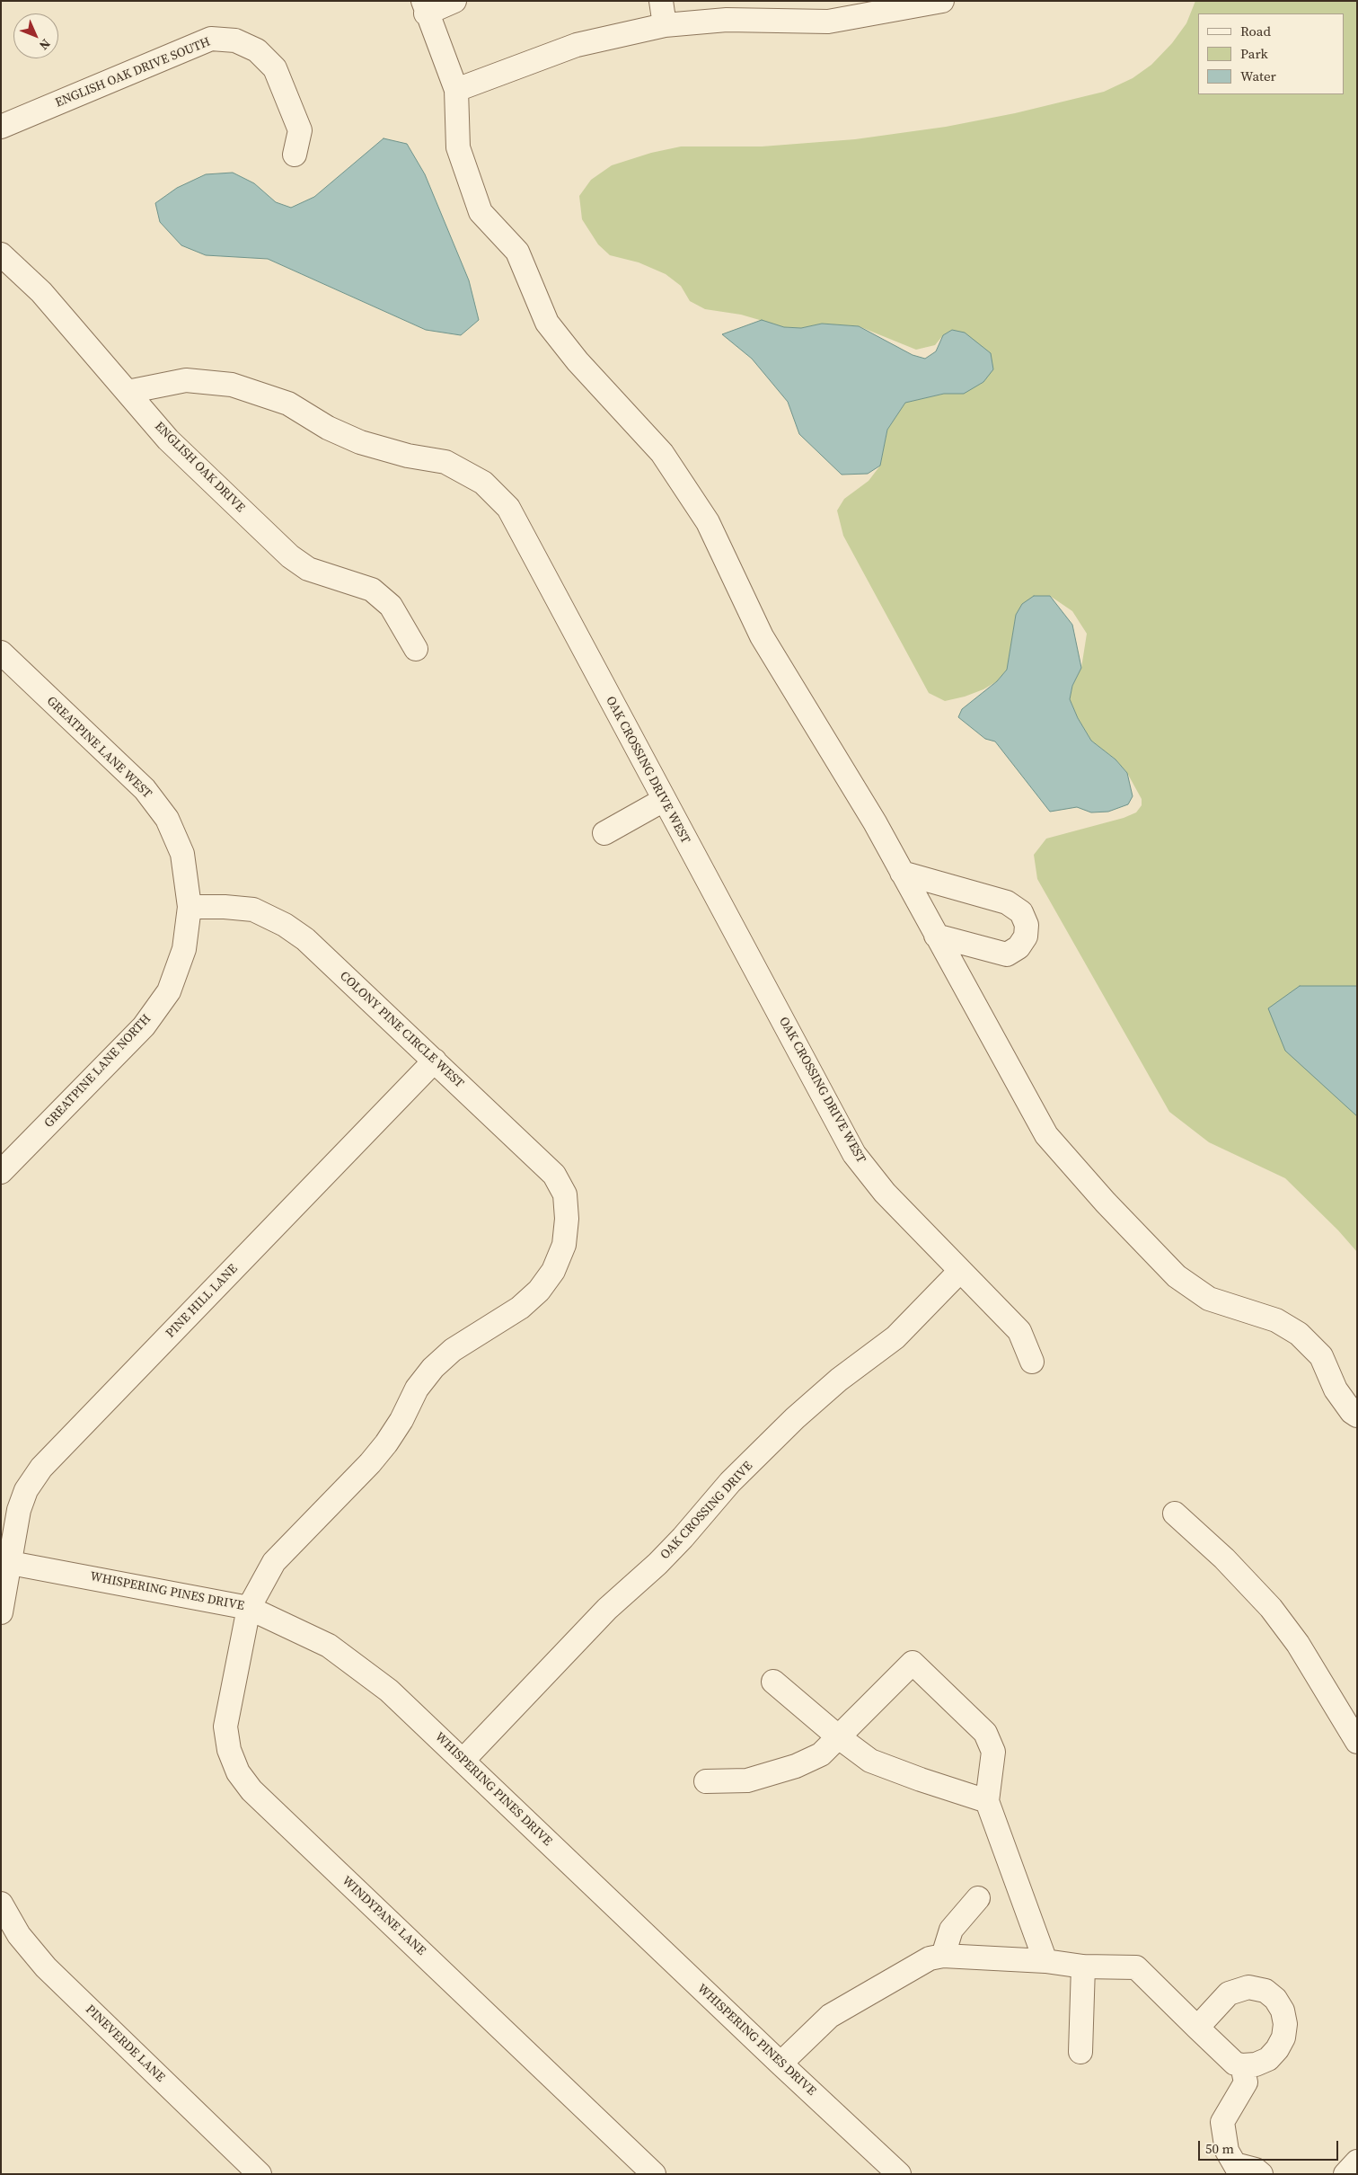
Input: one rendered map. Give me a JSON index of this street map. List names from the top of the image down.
{
  "streets": {
    "street": [
      "ENGLISH OAK DRIVE SOUTH",
      "ENGLISH OAK DRIVE",
      "GREATPINE LANE WEST",
      "OAK CROSSING DRIVE WEST",
      "COLONY PINE CIRCLE WEST",
      "GREATPINE LANE NORTH",
      "PINE HILL LANE",
      "OAK CROSSING DRIVE",
      "WHISPERING PINES DRIVE",
      "WINDYPANE LANE",
      "PINEVERDE LANE"
    ]
  },
  "crossings": [
    ["ENGLISH OAK DRIVE", "OAK CROSSING DRIVE WEST"],
    ["GREATPINE LANE WEST", "COLONY PINE CIRCLE WEST"],
    ["GREATPINE LANE WEST", "GREATPINE LANE NORTH"],
    ["OAK CROSSING DRIVE WEST", "OAK CROSSING DRIVE"],
    ["COLONY PINE CIRCLE WEST", "GREATPINE LANE NORTH"],
    ["COLONY PINE CIRCLE WEST", "PINE HILL LANE"],
    ["COLONY PINE CIRCLE WEST", "WHISPERING PINES DRIVE"],
    ["COLONY PINE CIRCLE WEST", "WINDYPANE LANE"],
    ["PINE HILL LANE", "WHISPERING PINES DRIVE"],
    ["OAK CROSSING DRIVE", "WHISPERING PINES DRIVE"],
    ["WHISPERING PINES DRIVE", "WINDYPANE LANE"]
  ],
  "legend": ["Road", "Park", "Water"],
  "scale_bar": "50 m",
  "north": "bottom right"
}
